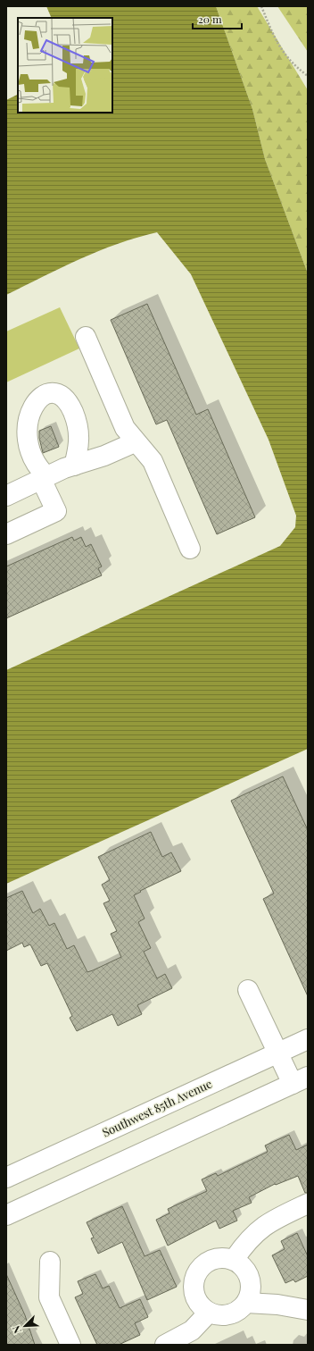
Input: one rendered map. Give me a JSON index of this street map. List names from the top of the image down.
{
  "streets": {
    "street": ["Southwest 85th Avenue"]
  },
  "scale_bar": "20 m",
  "north": "bottom left"
}
